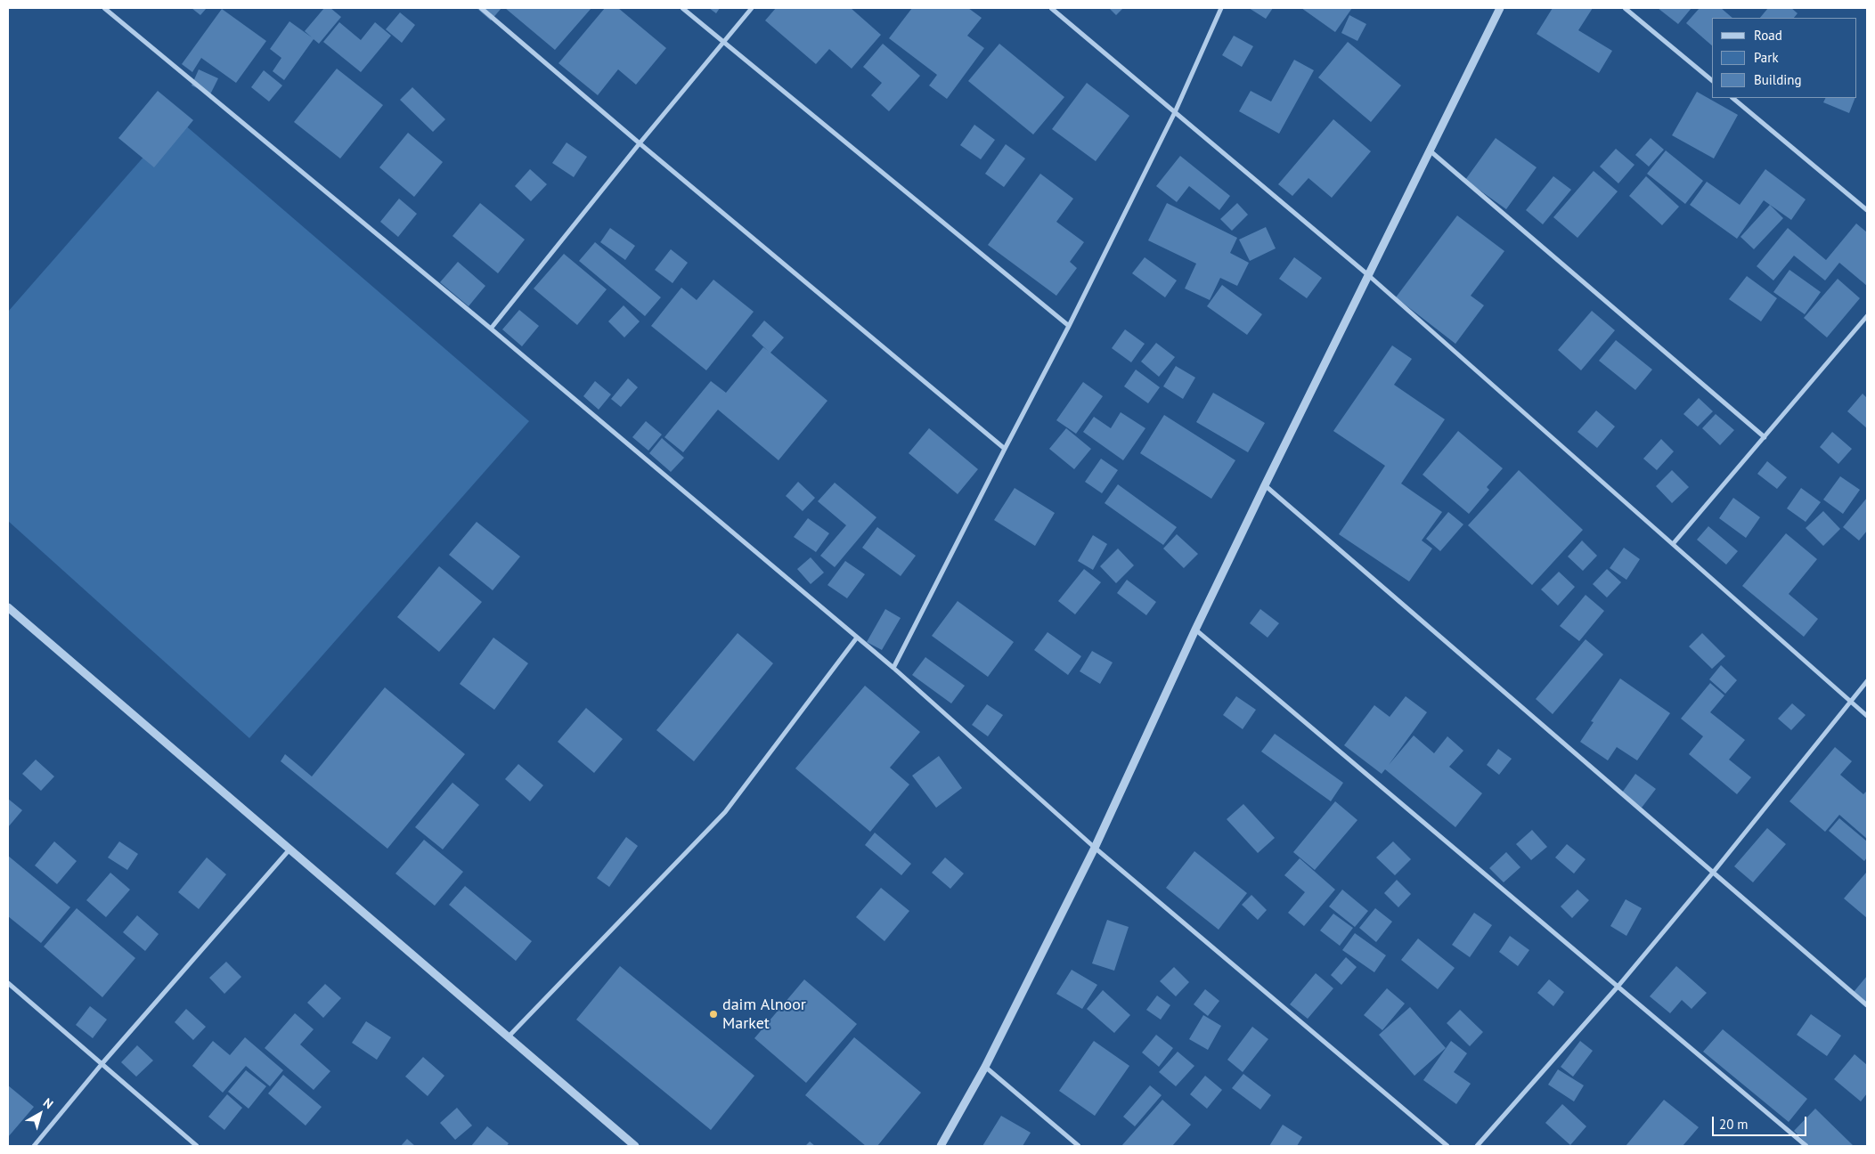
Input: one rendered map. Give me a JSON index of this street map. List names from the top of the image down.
{
  "places": ["daim Alnoor Market"],
  "legend": ["Road", "Park", "Building"],
  "scale_bar": "20 m",
  "north": "top right"
}
